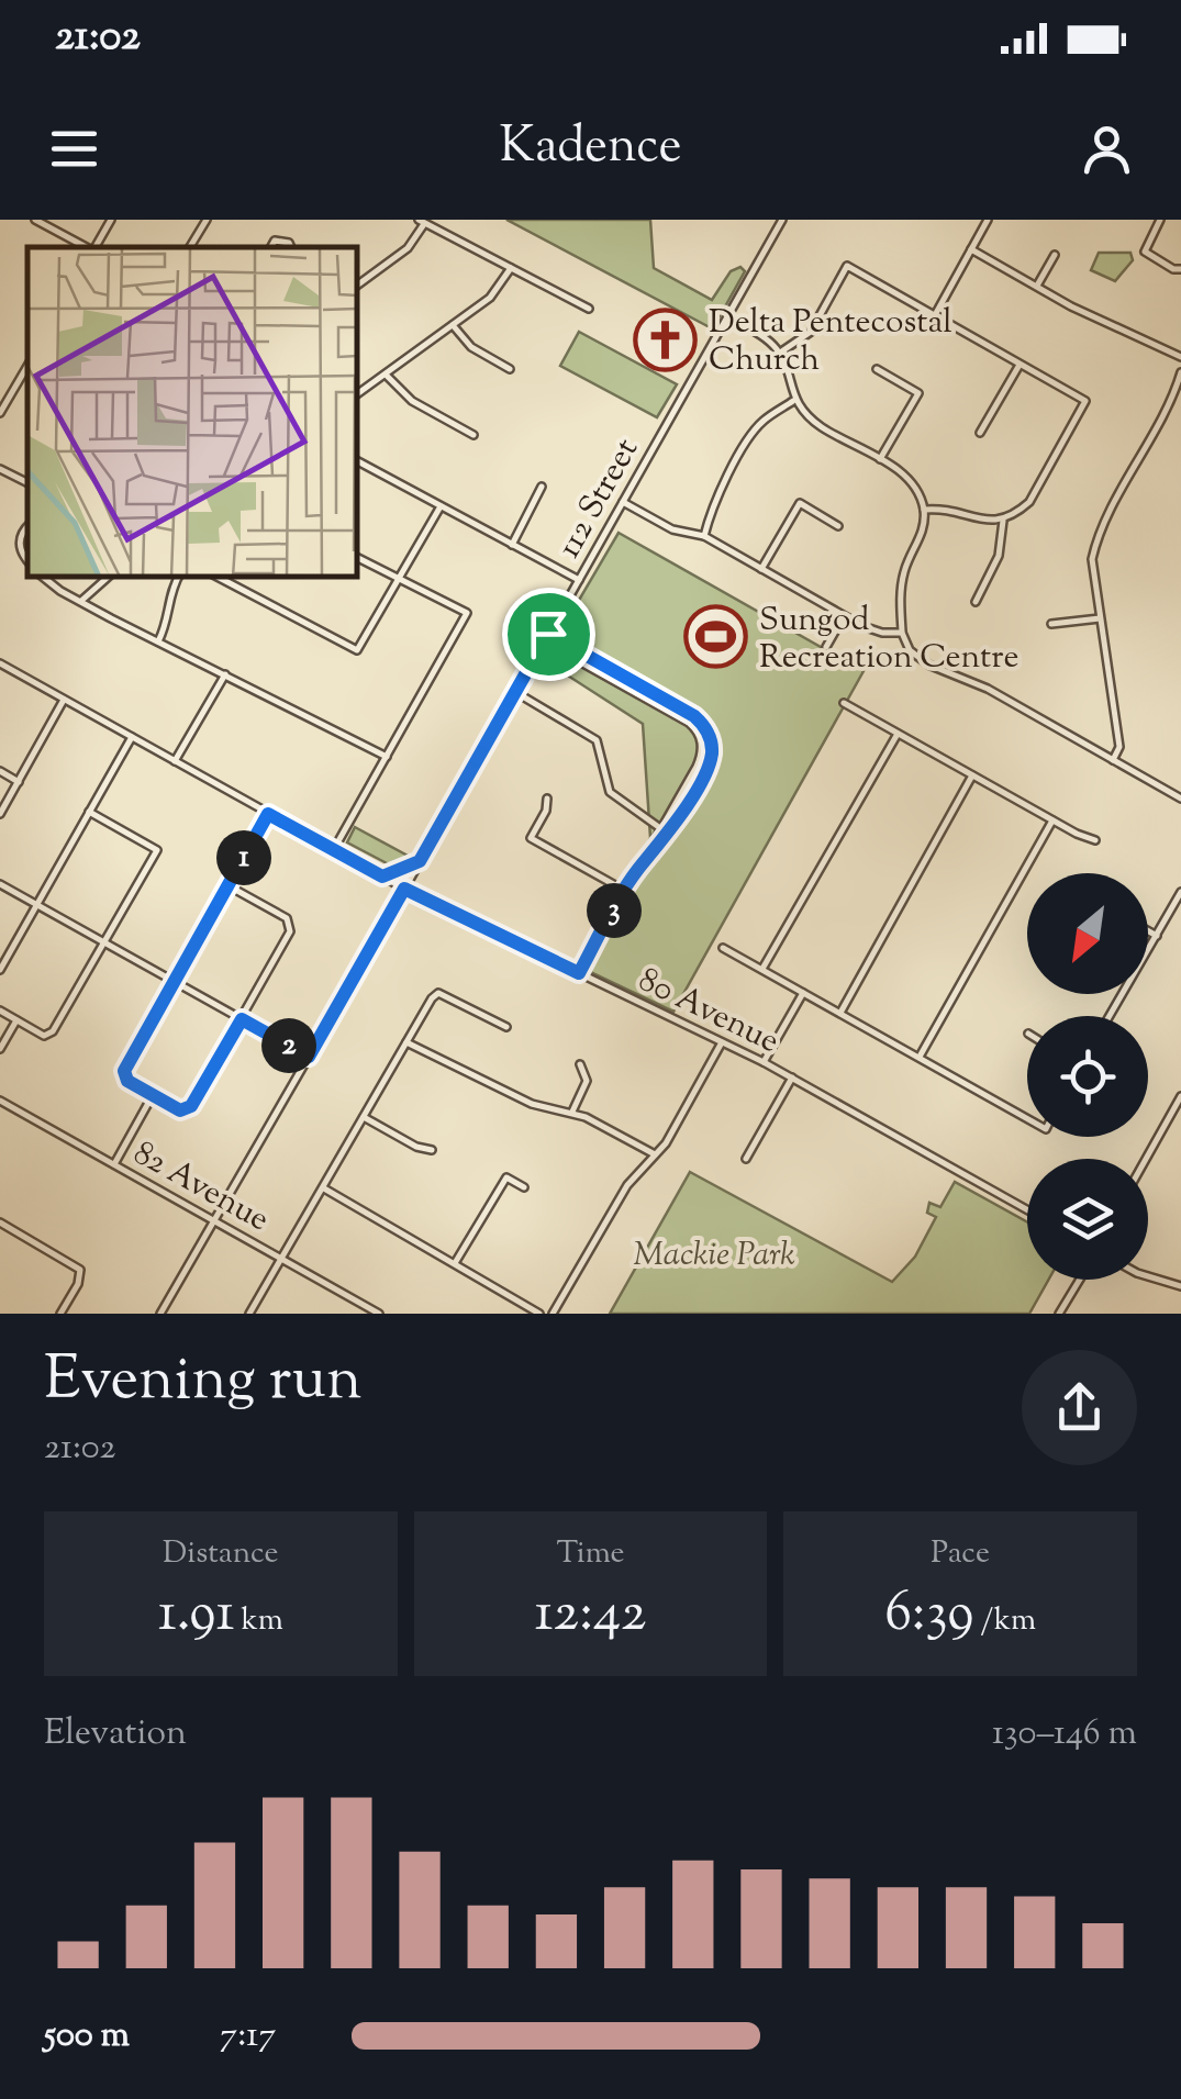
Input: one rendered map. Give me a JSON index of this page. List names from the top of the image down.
{
  "streets": {
    "street": ["112 Street", "80 Avenue", "82 Avenue"]
  },
  "crossings": [
    ["112 Street", "80 Avenue"],
    ["112 Street", "82 Avenue"]
  ],
  "parks": ["Mackie Park"],
  "places": {
    "church": ["Delta Pentecostal Church"],
    "sports": ["Sungod Recreation Centre"]
  },
  "north": "bottom left",
  "page": {
    "status": "21:02",
    "header": "Kadence",
    "pins": ["1", "3", "2"],
    "heading": ["Evening run", "21:02"],
    "stats": [
      ["Distance", "1.91 km"],
      ["Time", "12:42"],
      ["Pace", "6:39 /km"]
    ],
    "chart": ["Elevation", "130–146 m"],
    "list": [
      {
        "name": "500 m",
        "note": "7:17"
      }
    ]
  }
}
